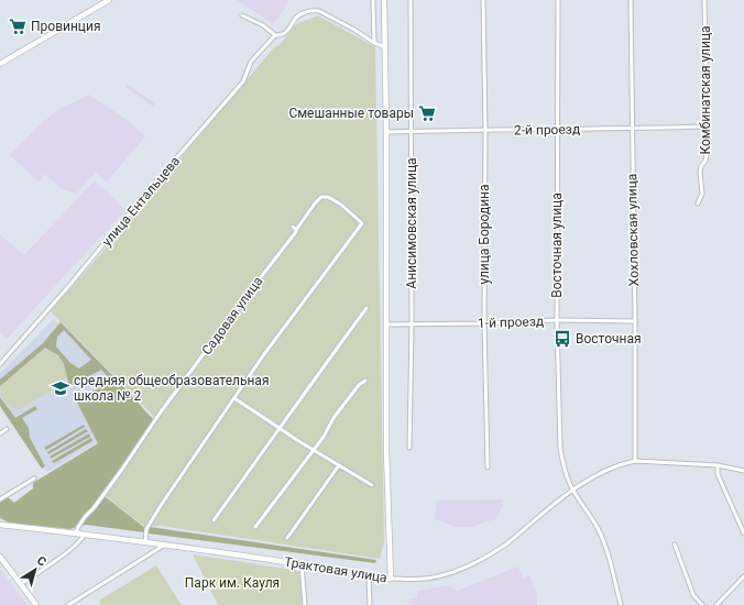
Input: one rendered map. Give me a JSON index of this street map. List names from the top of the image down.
{
  "streets": {
    "street": [
      "Комбинатская улица",
      "2-й проезд",
      "улица Ентальцева",
      "Анисимовская улица",
      "Хохловская улица",
      "улица Бородина",
      "Восточная улица",
      "Садовая улица",
      "1-й проезд",
      "Трактовая улица"
    ]
  },
  "crossings": [
    ["Комбинатская улица", "2-й проезд"],
    ["2-й проезд", "Анисимовская улица"],
    ["2-й проезд", "Хохловская улица"],
    ["2-й проезд", "улица Бородина"],
    ["2-й проезд", "Восточная улица"],
    ["Анисимовская улица", "1-й проезд"],
    ["Хохловская улица", "1-й проезд"],
    ["Хохловская улица", "Трактовая улица"],
    ["улица Бородина", "1-й проезд"],
    ["Восточная улица", "1-й проезд"],
    ["Восточная улица", "Трактовая улица"],
    ["Садовая улица", "Трактовая улица"]
  ],
  "parks": ["Парк им. Кауля"],
  "places": {
    "supermarket": ["Провинция", "Смешанные товары"],
    "bus stop": ["Восточная"],
    "school or university": ["средняя общеобразовательная школа № 2"]
  },
  "north": "top right"
}
